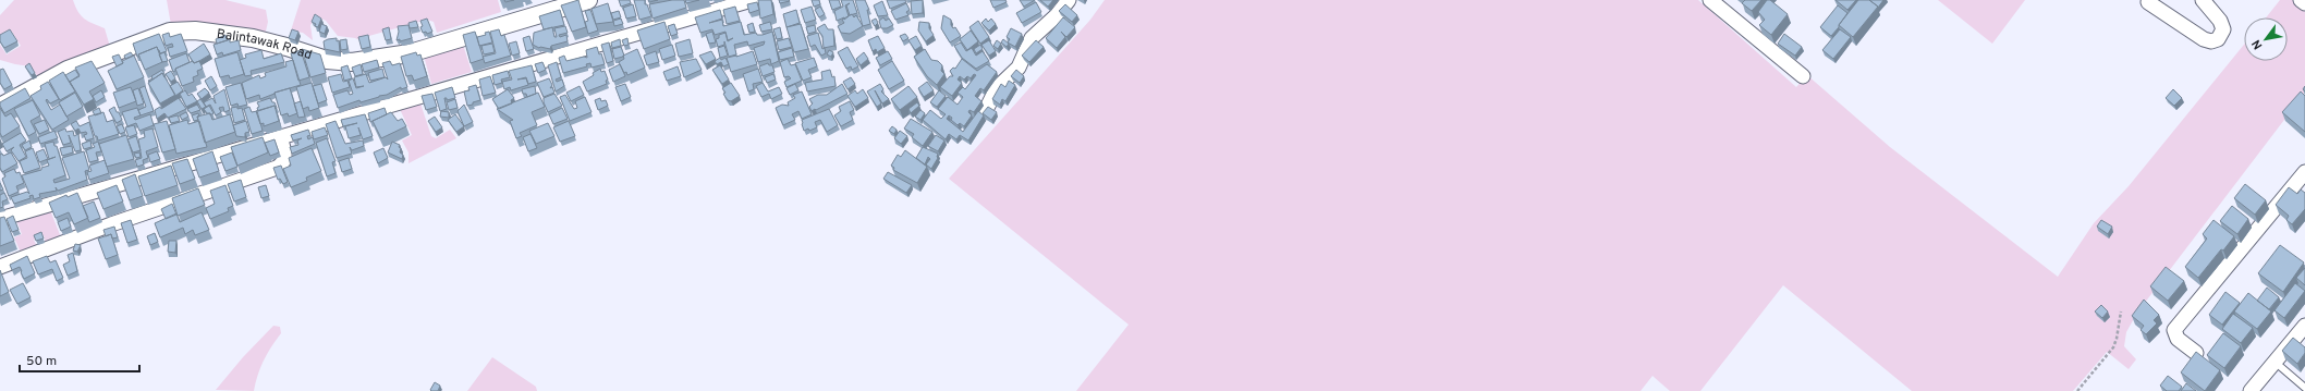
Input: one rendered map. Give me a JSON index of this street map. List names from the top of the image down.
{
  "streets": {
    "street": ["Balintawak Road"]
  },
  "scale_bar": "50 m",
  "north": "bottom left"
}
